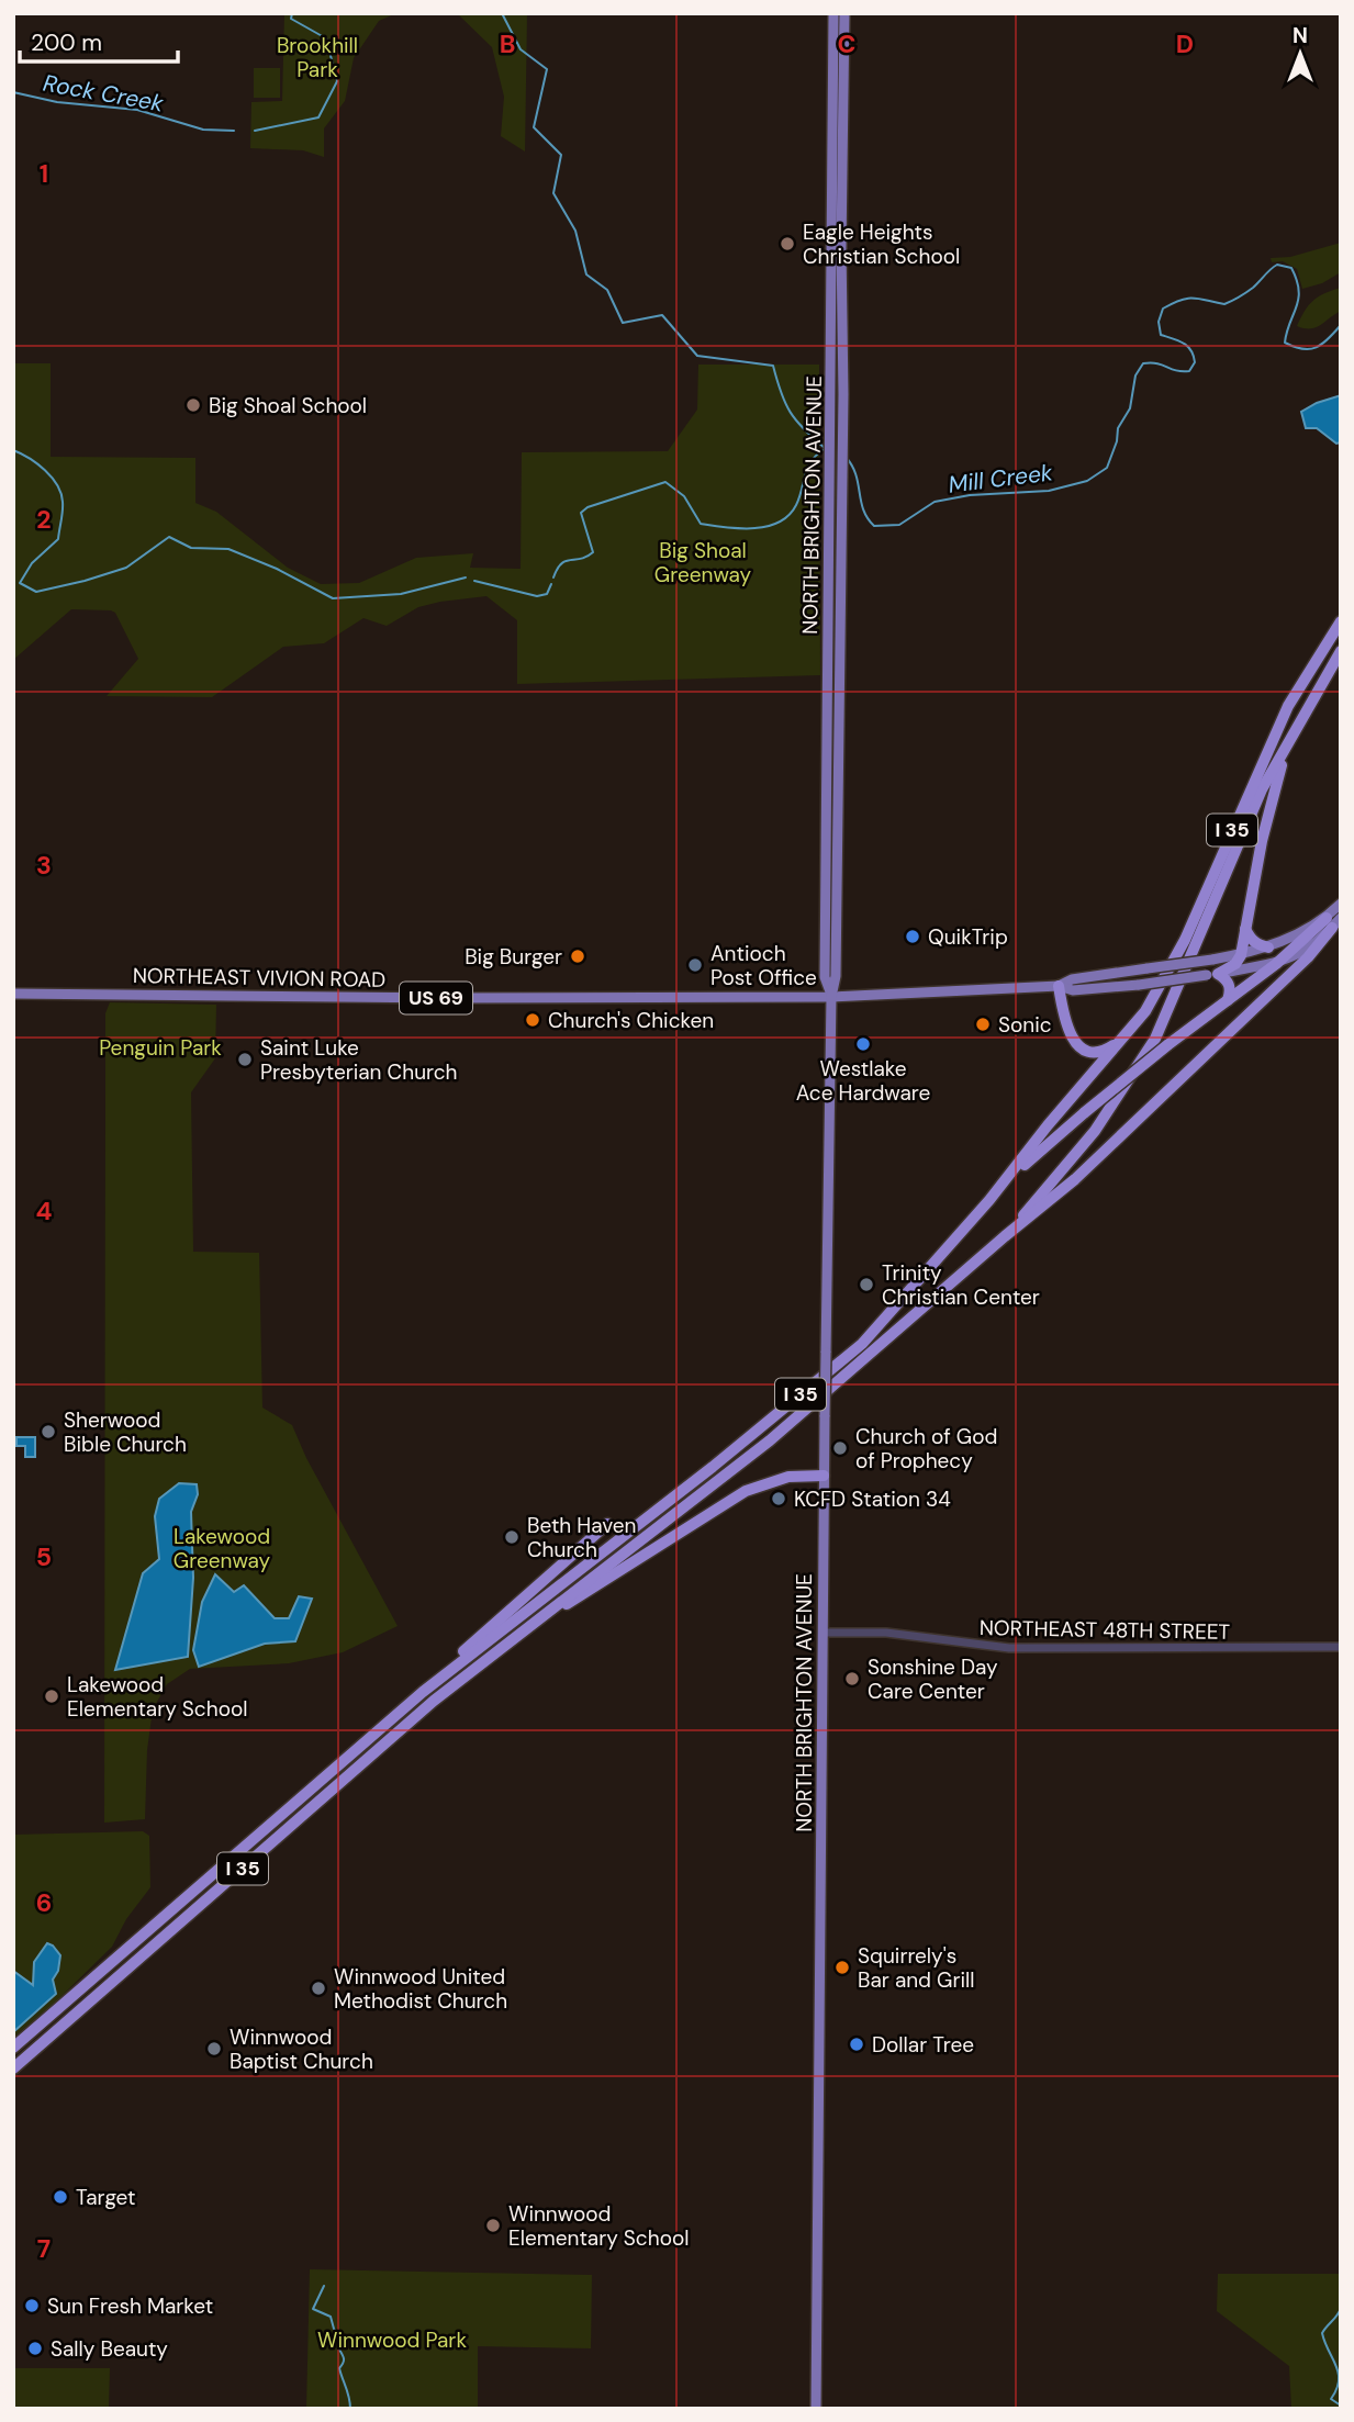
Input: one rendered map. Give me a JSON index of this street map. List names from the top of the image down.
{
  "streets": {
    "highway": ["I 35"],
    "main road": ["NORTH BRIGHTON AVENUE", "NORTHEAST VIVION ROAD", "US 69"],
    "street": ["NORTHEAST 48TH STREET"]
  },
  "crossings": [
    ["NORTH BRIGHTON AVENUE", "NORTHEAST VIVION ROAD"],
    ["NORTH BRIGHTON AVENUE", "NORTHEAST 48TH STREET"]
  ],
  "water": ["Rock Creek", "Mill Creek"],
  "parks": [
    "Brookhill Park",
    "Big Shoal Greenway",
    "Penguin Park",
    "Lakewood Greenway",
    "Winnwood Park"
  ],
  "places": [
    "Eagle Heights Christian School",
    "Big Shoal School",
    "QuikTrip",
    "Big Burger",
    "Antioch Post Office",
    "Church's Chicken",
    "Sonic",
    "Westlake Ace Hardware",
    "Saint Luke Presbyterian Church",
    "Trinity Christian Center",
    "Sherwood Bible Church",
    "Church of God of Prophecy",
    "KCFD Station 34",
    "Beth Haven Church",
    "Sonshine Day Care Center",
    "Lakewood Elementary School",
    "Squirrely's Bar and Grill",
    "Winnwood United Methodist Church",
    "Dollar Tree",
    "Winnwood Baptist Church",
    "Target",
    "Winnwood Elementary School",
    "Sun Fresh Market",
    "Sally Beauty"
  ],
  "scale_bar": "200 m",
  "north": "top",
  "grid": {
    "columns": ["B", "C", "D"],
    "rows": [
      "1",
      "2",
      "3",
      "4",
      "5",
      "6",
      "7"
    ]
  }
}
